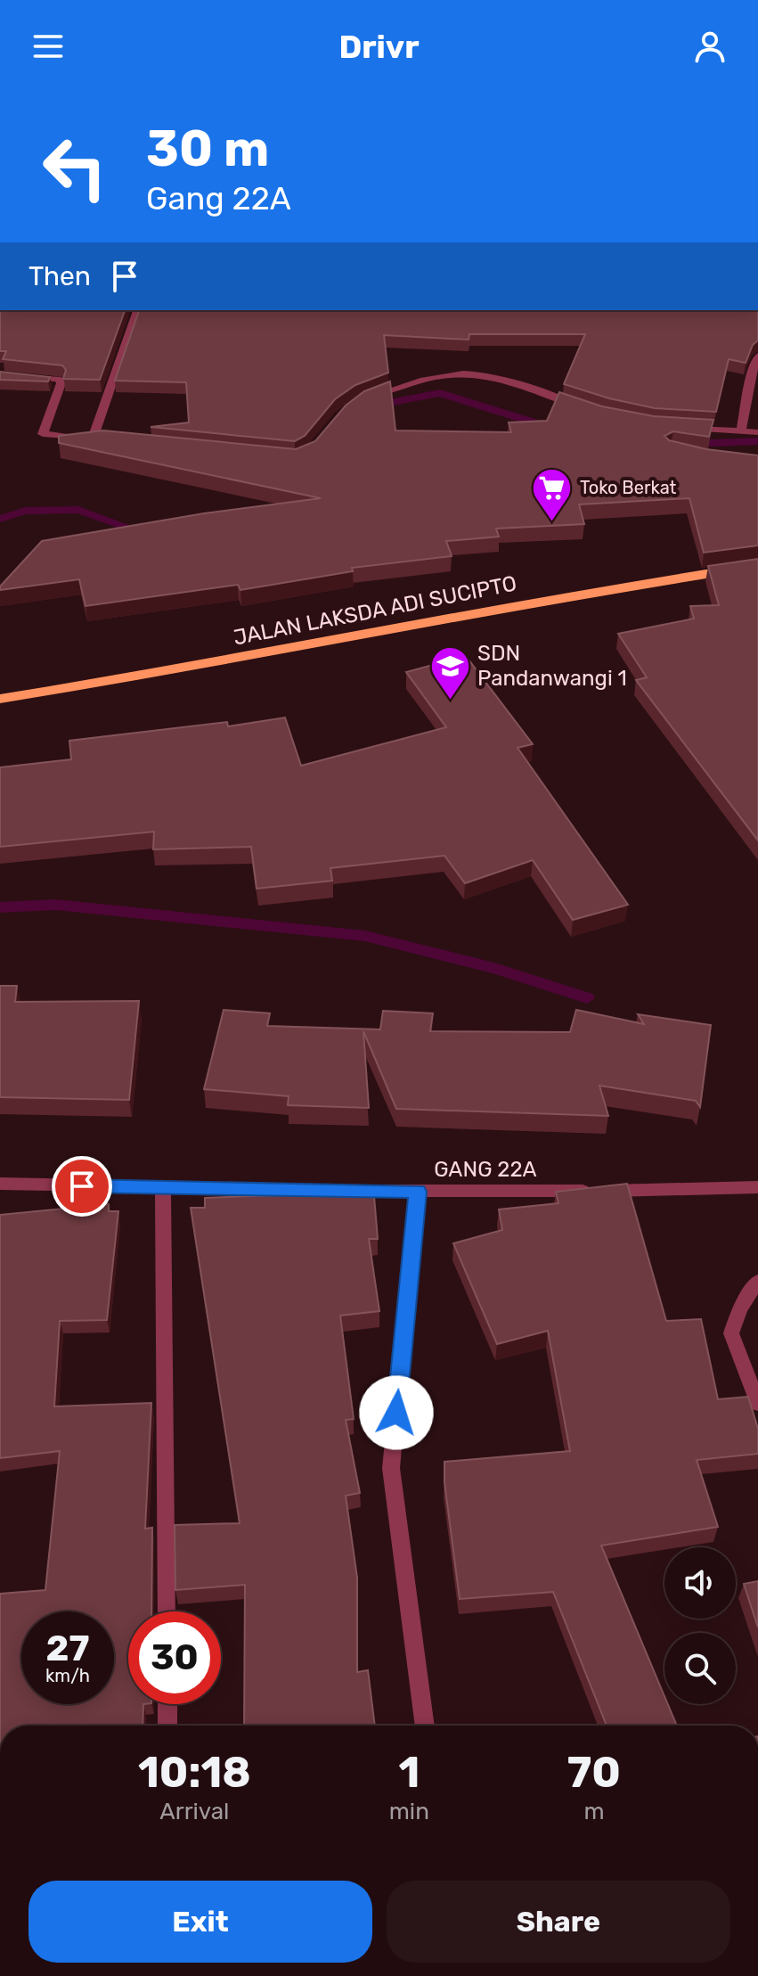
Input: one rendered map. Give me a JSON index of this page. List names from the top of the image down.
{
  "streets": {
    "main road": ["JALAN LAKSDA ADI SUCIPTO"],
    "street": ["GANG 22A"]
  },
  "places": {
    "supermarket": ["Toko Berkat"],
    "school or university": ["SDN Pandanwangi 1"]
  },
  "page": {
    "header": "Drivr",
    "turn": ["30 m", "Gang 22A"],
    "then": "Then",
    "speed": "27 km/h",
    "limit": "30",
    "eta": [
      "10:18",
      "Arrival",
      "1",
      "min",
      "70",
      "m"
    ],
    "buttons": ["Exit", "Share"]
  }
}
